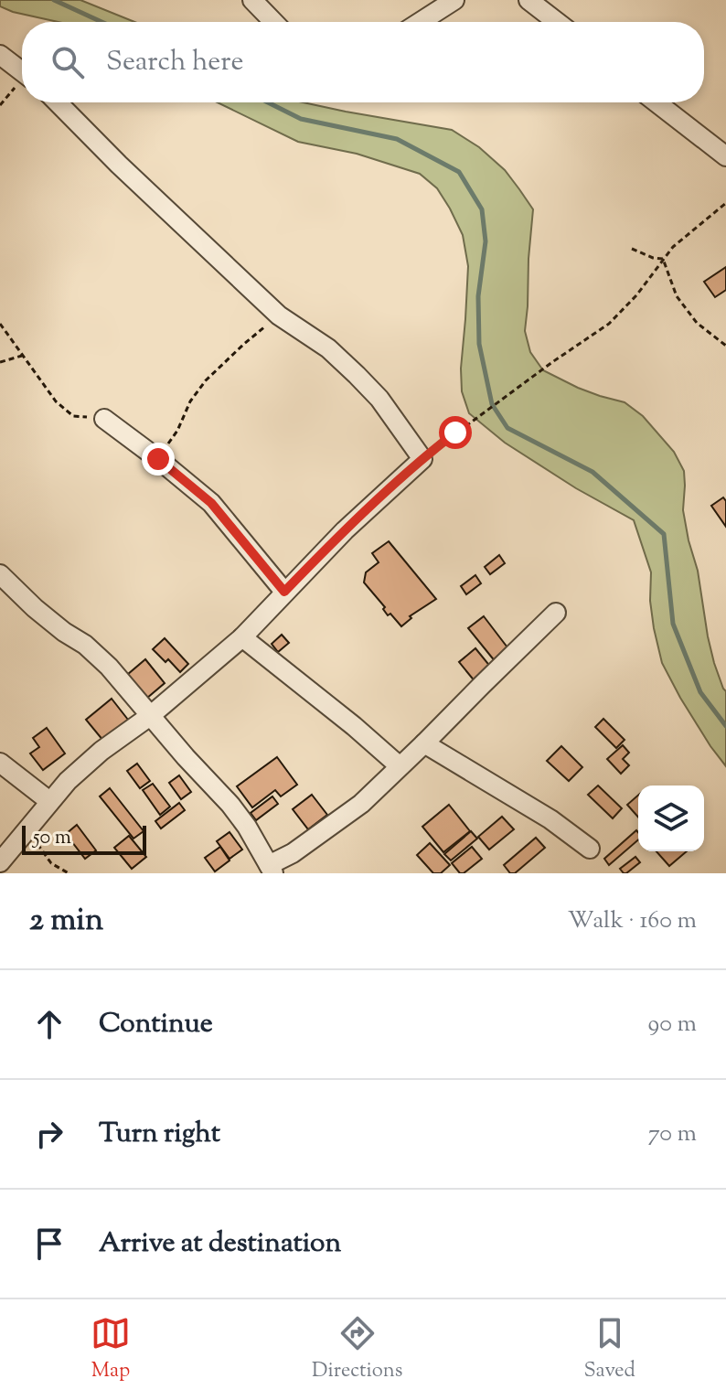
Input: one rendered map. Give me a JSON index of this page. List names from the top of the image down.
{
  "scale_bar": "50 m",
  "page": {
    "search": "Search here",
    "scale": "50 m",
    "heading": ["2 min", "Walk · 160 m"],
    "list": [
      ["Continue", "90 m"],
      ["Turn right", "70 m"],
      "Arrive at destination"
    ],
    "nav": ["Map", "Directions", "Saved"]
  }
}
